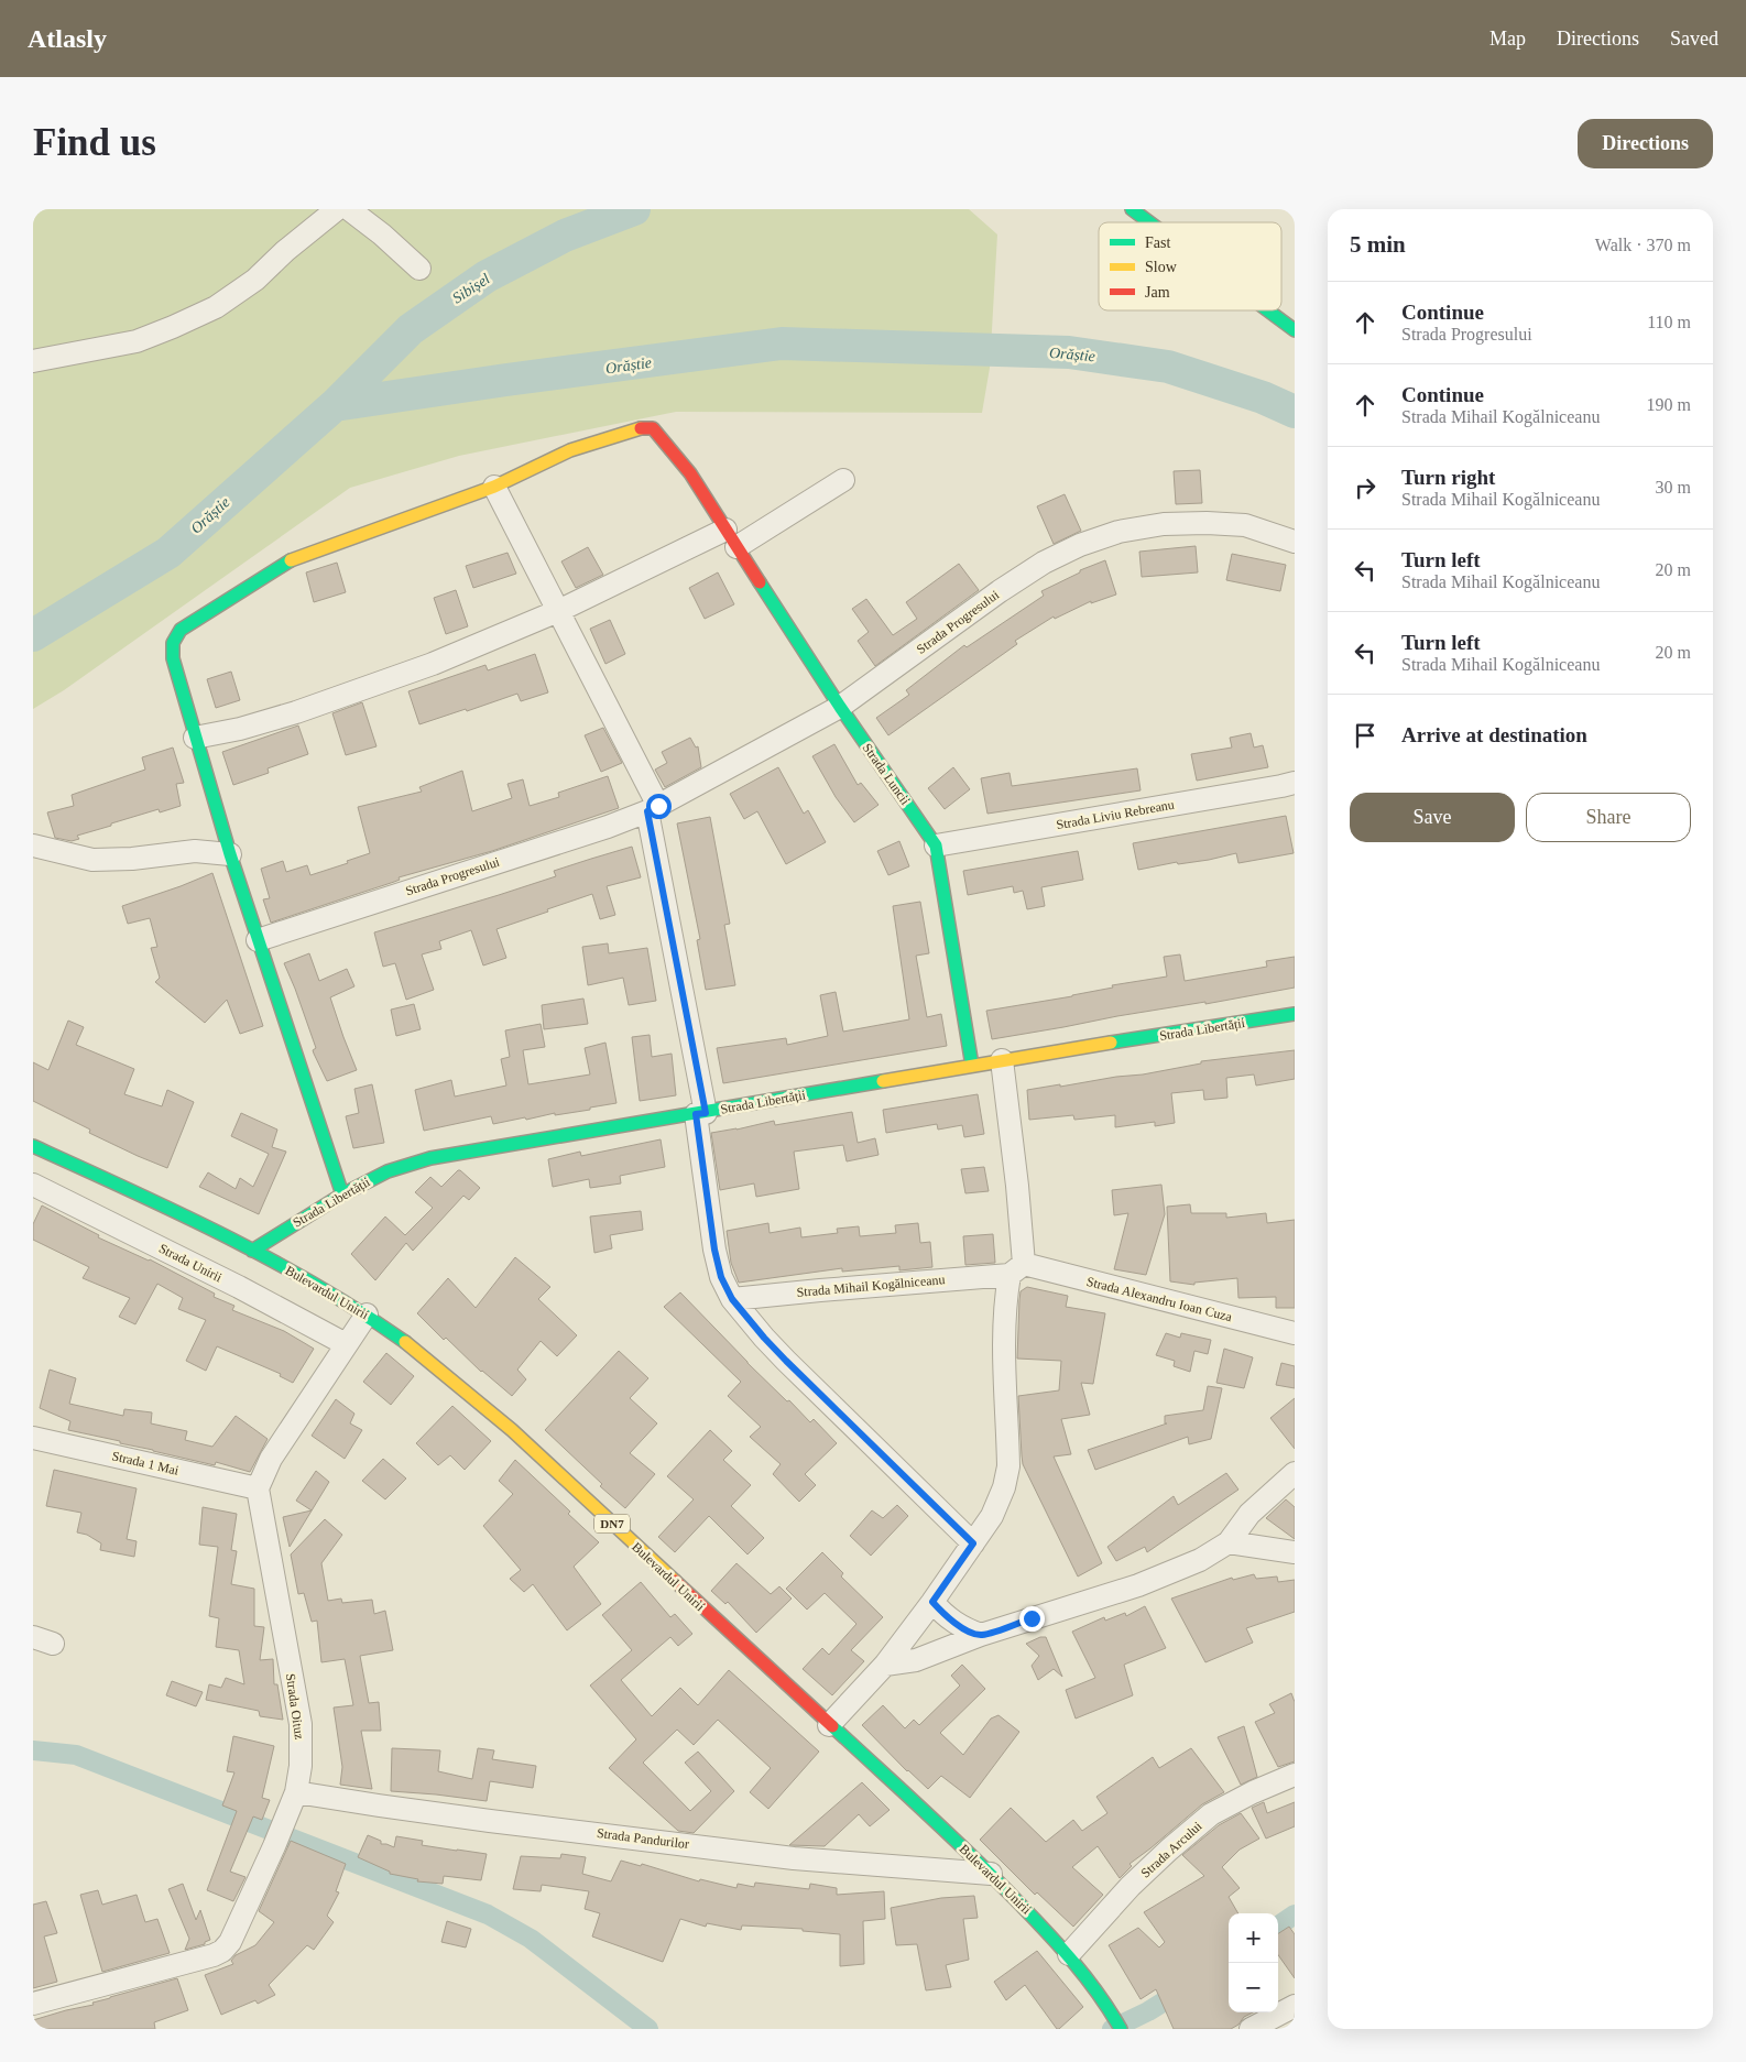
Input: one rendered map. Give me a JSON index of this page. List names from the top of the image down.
{
  "streets": {
    "street": [
      "Strada Progresului",
      "Strada Luncii",
      "Strada Liviu Rebreanu",
      "Strada Libertății",
      "Strada Unirii",
      "Strada Mihail Kogălniceanu",
      "Bulevardul Unirii",
      "Strada Alexandru Ioan Cuza",
      "Strada 1 Mai",
      "DN7",
      "Strada Oituz",
      "Strada Pandurilor",
      "Strada Arcului"
    ]
  },
  "crossings": [
    ["Strada Progresului", "Strada Luncii"],
    ["Strada Luncii", "Strada Liviu Rebreanu"],
    ["Strada Luncii", "Strada Libertății"],
    ["Strada Libertății", "Bulevardul Unirii"],
    ["Strada Mihail Kogălniceanu", "Strada Alexandru Ioan Cuza"],
    ["Bulevardul Unirii", "Strada Pandurilor"],
    ["Bulevardul Unirii", "Strada Arcului"],
    ["Strada 1 Mai", "Strada Oituz"],
    ["Strada Oituz", "Strada Pandurilor"]
  ],
  "water": ["Sibișel", "Orăștie"],
  "legend": ["Fast", "Slow", "Jam"],
  "page": {
    "header": "Atlasly",
    "nav": ["Map", "Directions", "Saved"],
    "buttons": [
      "Directions",
      ["Save", "Share"]
    ],
    "title": "Find us",
    "heading": ["5 min", "Walk · 370 m"],
    "list": [
      ["Continue", "Strada Progresului", "110 m"],
      ["Continue", "Strada Mihail Kogălniceanu", "190 m"],
      ["Turn right", "Strada Mihail Kogălniceanu", "30 m"],
      ["Turn left", "Strada Mihail Kogălniceanu", "20 m"],
      ["Turn left", "Strada Mihail Kogălniceanu", "20 m"],
      "Arrive at destination"
    ],
    "map_buttons": ["+", "−"]
  }
}
